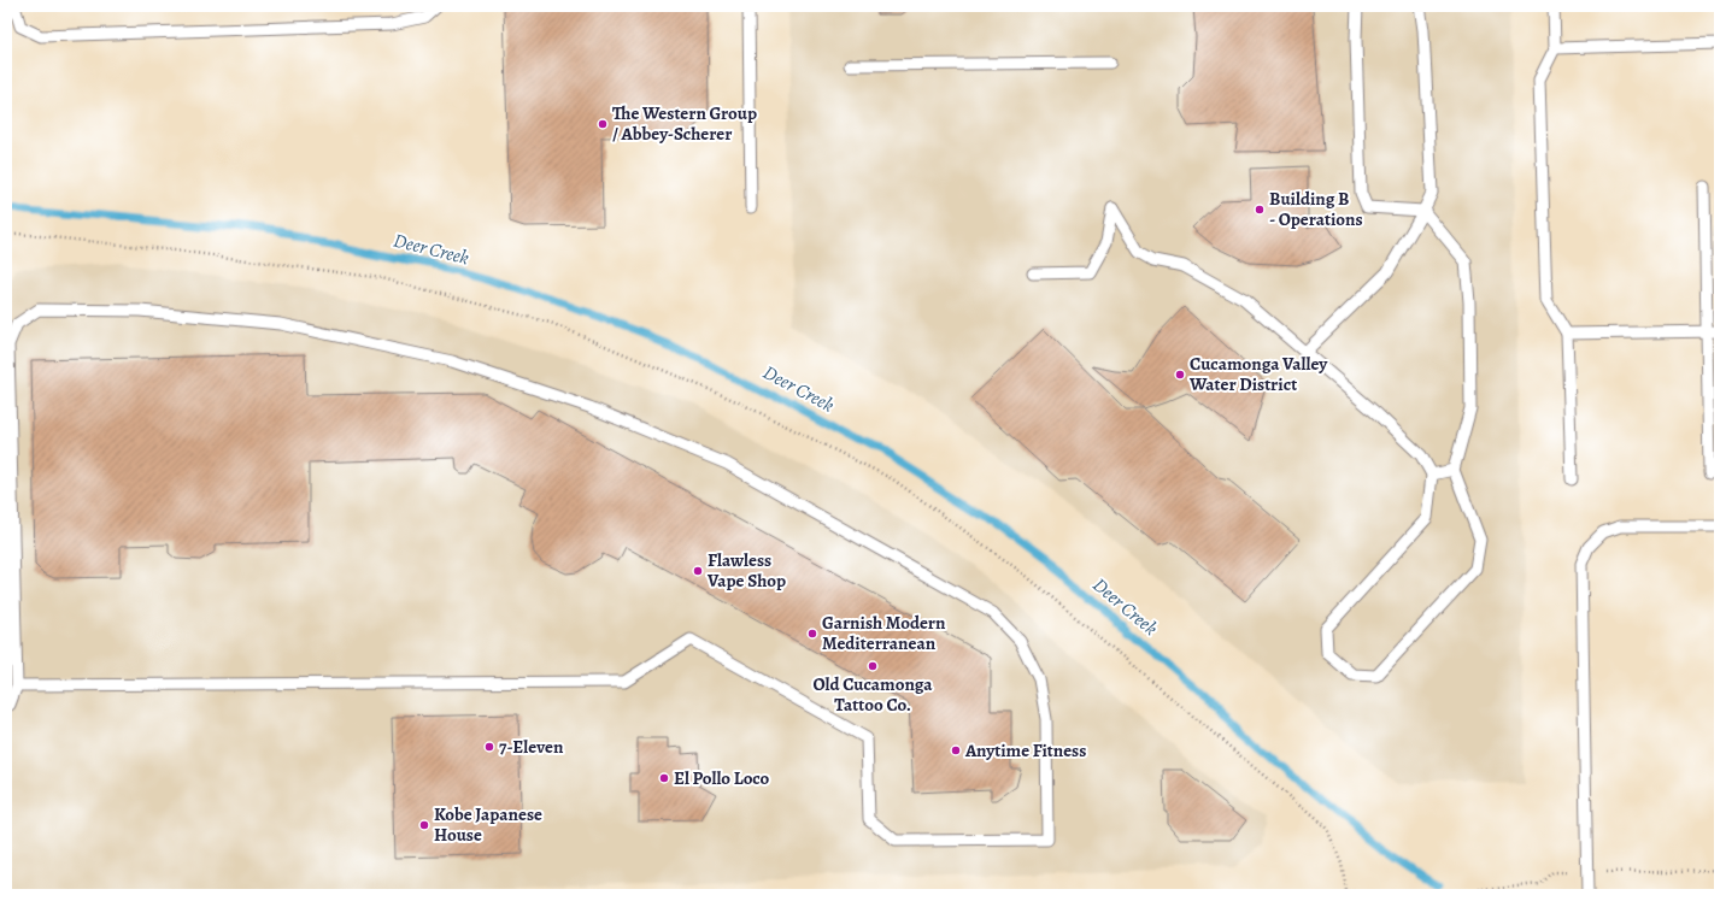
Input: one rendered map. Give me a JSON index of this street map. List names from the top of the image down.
{
  "water": ["Deer Creek"],
  "places": [
    "The Western Group / Abbey-Scherer",
    "Building B - Operations",
    "Cucamonga Valley Water District",
    "Flawless Vape Shop",
    "Garnish Modern Mediterranean",
    "Old Cucamonga Tattoo Co.",
    "7-Eleven",
    "Anytime Fitness",
    "El Pollo Loco",
    "Kobe Japanese House"
  ]
}
